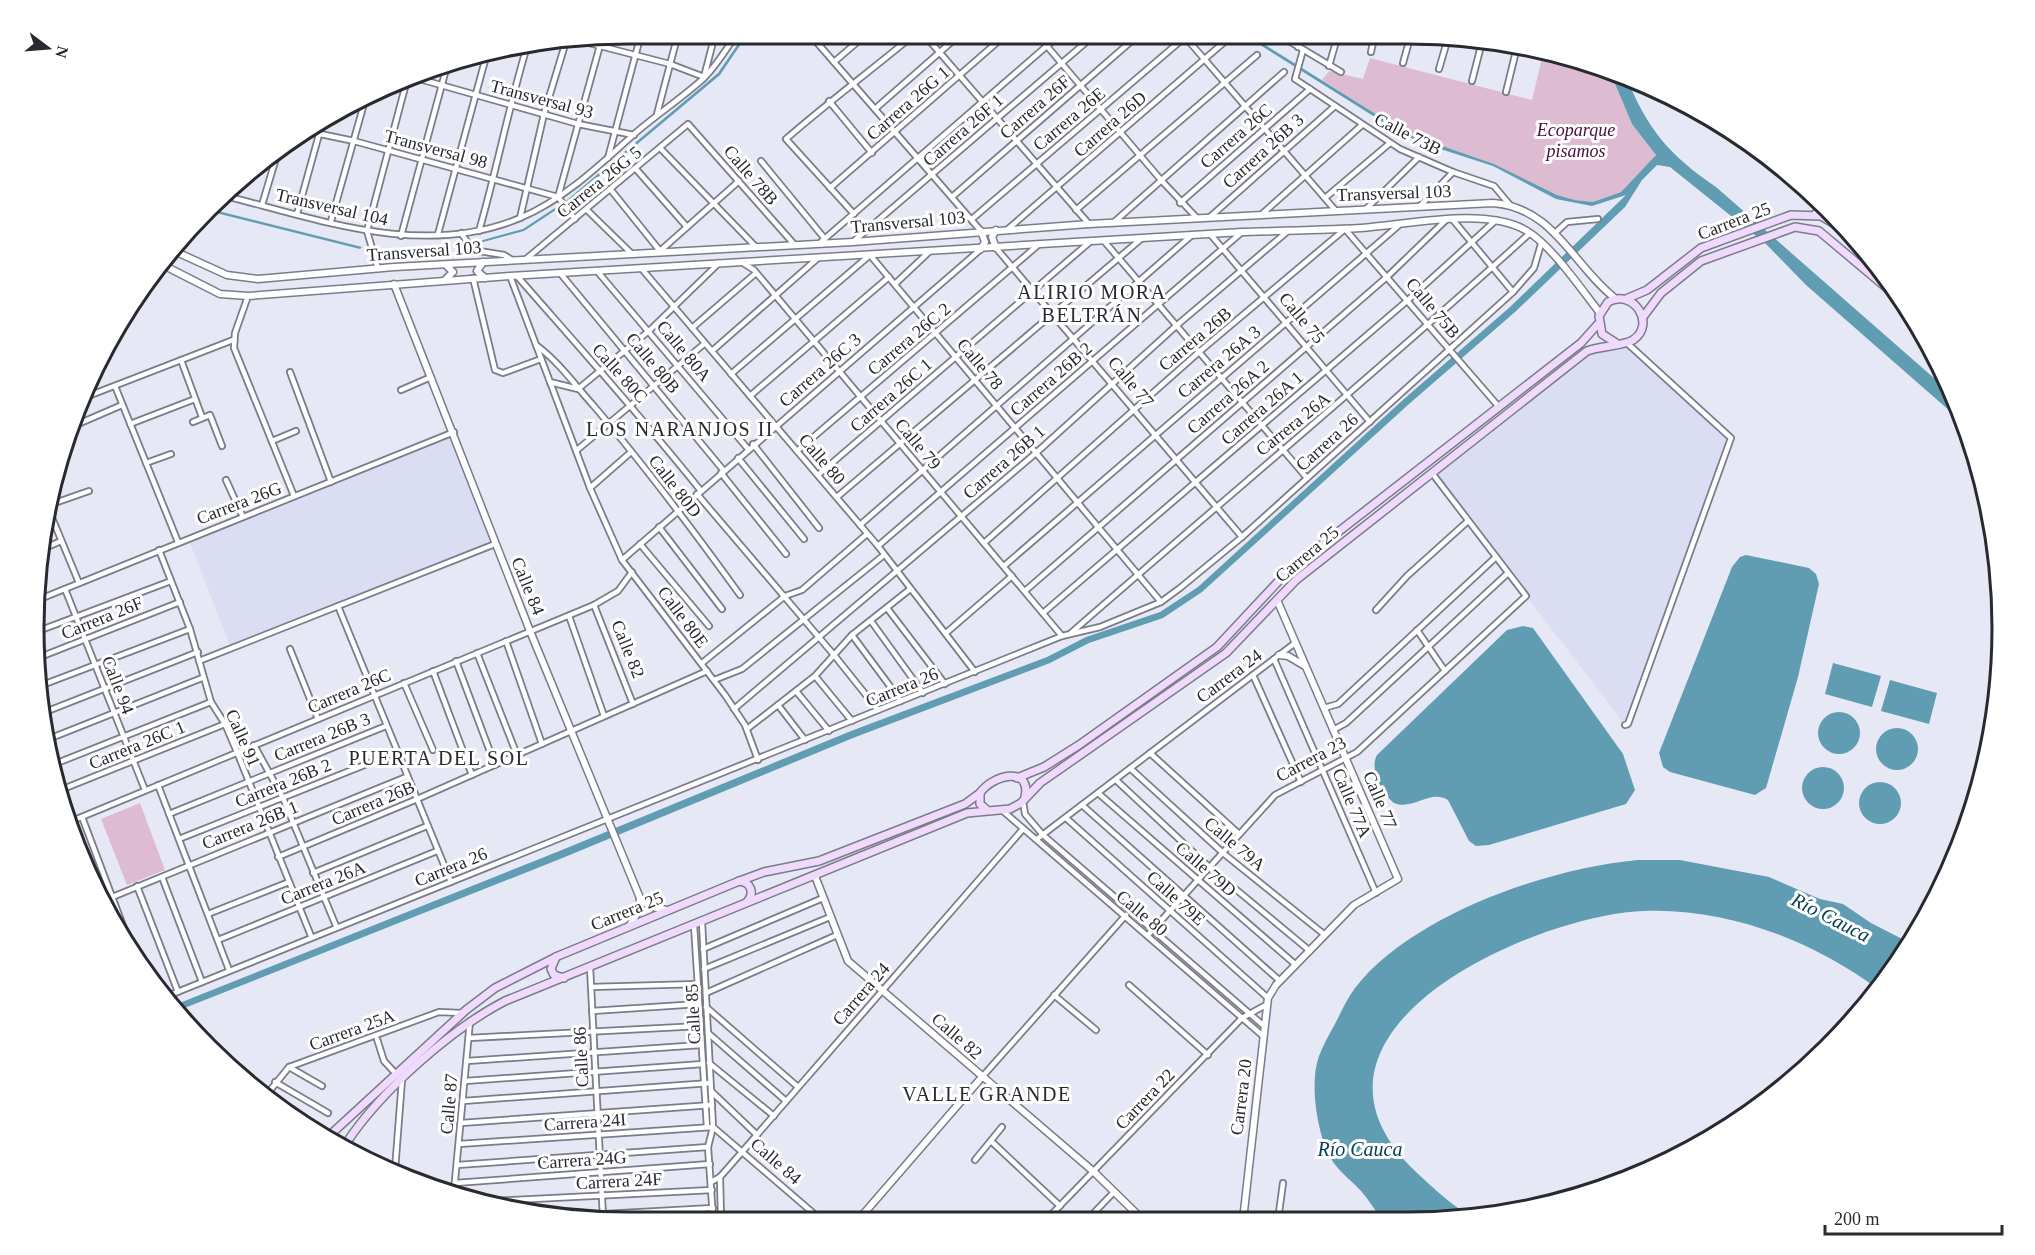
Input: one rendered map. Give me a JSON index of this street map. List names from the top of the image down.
{
  "streets": {
    "main road": ["Carrera 25"],
    "street": [
      "Transversal 93",
      "Carrera 26G 1",
      "Carrera 26F",
      "Carrera 26E",
      "Carrera 26D",
      "Carrera 26F 1",
      "Calle 73B",
      "Carrera 26C",
      "Transversal 98",
      "Carrera 26B 3",
      "Calle 78B",
      "Carrera 26G 5",
      "Transversal 103",
      "Transversal 104",
      "Calle 75B",
      "Calle 75",
      "Carrera 26C 2",
      "Carrera 26B",
      "Calle 80A",
      "Carrera 26A 3",
      "Calle 80B",
      "Calle 78",
      "Carrera 26C 3",
      "Calle 80C",
      "Carrera 26B 2",
      "Calle 77",
      "Carrera 26C 1",
      "Carrera 26A 2",
      "Carrera 26A 1",
      "Carrera 26A",
      "Carrera 26",
      "Calle 79",
      "Calle 80",
      "Carrera 26B 1",
      "Calle 80D",
      "Carrera 26G",
      "Calle 84",
      "Calle 80E",
      "Calle 82",
      "Carrera 24",
      "Calle 94",
      "Calle 91",
      "Carrera 23",
      "Calle 77A",
      "Calle 79A",
      "Calle 79D",
      "Calle 79E",
      "Calle 85",
      "Carrera 25A",
      "Calle 86",
      "Carrera 20",
      "Carrera 22",
      "Calle 87",
      "Carrera 24I",
      "Carrera 24G",
      "Carrera 24F"
    ]
  },
  "crossings": [
    ["Carrera 26F", "Calle 94"],
    ["Carrera 26F", "Calle 91"],
    ["Carrera 26D", "Transversal 103"],
    ["Carrera 26F 1", "Transversal 103"],
    ["Calle 73B", "Carrera 26C"],
    ["Calle 73B", "Carrera 26B 3"],
    ["Calle 73B", "Transversal 103"],
    ["Carrera 26C", "Calle 84"],
    ["Carrera 26C", "Calle 80E"],
    ["Carrera 26C", "Calle 82"],
    ["Carrera 26C", "Calle 94"],
    ["Carrera 26C", "Calle 91"],
    ["Carrera 26B 3", "Transversal 103"],
    ["Carrera 26B 3", "Calle 91"],
    ["Calle 78B", "Carrera 26G 5"],
    ["Calle 78B", "Transversal 103"],
    ["Carrera 26G 5", "Transversal 103"],
    ["Transversal 103", "Carrera 25"],
    ["Transversal 103", "Calle 75B"],
    ["Transversal 103", "Calle 75"],
    ["Transversal 103", "Carrera 26C 2"],
    ["Transversal 103", "Carrera 26B"],
    ["Transversal 103", "Calle 80A"],
    ["Transversal 103", "Carrera 26A 3"],
    ["Transversal 103", "Calle 80B"],
    ["Transversal 103", "Calle 78"],
    ["Transversal 103", "Carrera 26C 3"],
    ["Transversal 103", "Calle 80C"],
    ["Transversal 103", "Carrera 26B 2"],
    ["Transversal 103", "Calle 77"],
    ["Transversal 103", "Carrera 26C 1"],
    ["Transversal 103", "Carrera 26A 2"],
    ["Transversal 103", "Carrera 26A 1"],
    ["Transversal 103", "Carrera 26A"],
    ["Transversal 103", "Carrera 26"],
    ["Transversal 103", "Calle 79"],
    ["Transversal 103", "Calle 80"],
    ["Transversal 103", "Carrera 26B 1"],
    ["Transversal 103", "Calle 84"],
    ["Transversal 103", "Calle 80E"],
    ["Carrera 25", "Calle 75B"],
    ["Carrera 25", "Calle 77"],
    ["Carrera 25", "Calle 80"],
    ["Carrera 25", "Calle 82"],
    ["Carrera 25", "Calle 85"],
    ["Carrera 25", "Carrera 25A"],
    ["Carrera 25", "Calle 86"],
    ["Carrera 25", "Calle 87"],
    ["Calle 75B", "Carrera 26B"],
    ["Calle 75B", "Carrera 26A 3"],
    ["Calle 75B", "Carrera 26A 2"],
    ["Calle 75B", "Carrera 26A 1"],
    ["Calle 75B", "Carrera 26A"],
    ["Calle 75B", "Carrera 26"],
    ["Calle 75", "Carrera 26B"],
    ["Calle 75", "Carrera 26A 3"],
    ["Calle 75", "Carrera 26B 2"],
    ["Calle 75", "Carrera 26A 2"],
    ["Calle 75", "Carrera 26A 1"],
    ["Calle 75", "Carrera 26A"],
    ["Calle 75", "Carrera 26"],
    ["Calle 75", "Carrera 26B 1"],
    ["Carrera 26C 2", "Calle 78"],
    ["Carrera 26C 2", "Calle 77"],
    ["Carrera 26C 2", "Calle 79"],
    ["Carrera 26C 2", "Calle 80"],
    ["Carrera 26B", "Calle 78"],
    ["Carrera 26B", "Calle 77"],
    ["Carrera 26B", "Calle 79"],
    ["Carrera 26B", "Calle 84"],
    ["Carrera 26B", "Calle 80E"],
    ["Carrera 26B", "Calle 82"],
    ["Carrera 26B", "Calle 91"],
    ["Calle 80A", "Carrera 26C 3"],
    ["Carrera 26A 3", "Calle 78"],
    ["Carrera 26A 3", "Calle 77"],
    ["Carrera 26A 3", "Calle 79"],
    ["Calle 80B", "Carrera 26C 3"],
    ["Calle 78", "Carrera 26C 3"],
    ["Calle 78", "Carrera 26B 2"],
    ["Calle 78", "Carrera 26C 1"],
    ["Calle 78", "Carrera 26A 2"],
    ["Calle 78", "Carrera 26A 1"],
    ["Calle 78", "Carrera 26A"],
    ["Calle 78", "Carrera 26"],
    ["Calle 78", "Carrera 26B 1"],
    ["Carrera 26C 3", "Calle 80C"],
    ["Carrera 26C 3", "Calle 79"],
    ["Carrera 26C 3", "Calle 80"],
    ["Carrera 26C 3", "Calle 80D"],
    ["Carrera 26C 3", "Calle 80E"],
    ["Calle 80C", "Carrera 26"],
    ["Calle 80C", "Carrera 26B 1"],
    ["Calle 80C", "Calle 80E"],
    ["Carrera 26B 2", "Calle 77"],
    ["Carrera 26B 2", "Calle 79"],
    ["Carrera 26B 2", "Calle 80"],
    ["Carrera 26B 2", "Calle 91"],
    ["Calle 77", "Carrera 26C 1"],
    ["Calle 77", "Carrera 26A 2"],
    ["Calle 77", "Carrera 26A 1"],
    ["Calle 77", "Carrera 26A"],
    ["Calle 77", "Carrera 26"],
    ["Calle 77", "Carrera 26B 1"],
    ["Calle 77", "Carrera 24"],
    ["Calle 77", "Carrera 23"],
    ["Calle 77", "Calle 77A"],
    ["Carrera 26C 1", "Calle 79"],
    ["Carrera 26C 1", "Calle 80"],
    ["Carrera 26C 1", "Calle 94"],
    ["Carrera 26C 1", "Calle 91"],
    ["Carrera 26A 2", "Calle 79"],
    ["Carrera 26A 1", "Calle 79"],
    ["Carrera 26A", "Carrera 26"],
    ["Carrera 26A", "Calle 91"],
    ["Carrera 26", "Calle 79"],
    ["Carrera 26", "Calle 80"],
    ["Carrera 26", "Calle 84"],
    ["Carrera 26", "Calle 80E"],
    ["Carrera 26", "Calle 91"],
    ["Calle 79", "Carrera 26B 1"],
    ["Calle 80", "Carrera 26B 1"],
    ["Calle 80", "Carrera 24"],
    ["Calle 80", "Carrera 23"],
    ["Calle 80", "Carrera 20"],
    ["Calle 80", "Carrera 22"],
    ["Carrera 26B 1", "Calle 80E"],
    ["Carrera 26B 1", "Calle 91"],
    ["Calle 80D", "Calle 80E"],
    ["Carrera 26G", "Calle 84"],
    ["Carrera 26G", "Calle 94"],
    ["Carrera 26G", "Calle 91"],
    ["Calle 84", "Carrera 24"],
    ["Calle 84", "Carrera 24I"],
    ["Calle 82", "Carrera 24"],
    ["Calle 82", "Carrera 22"],
    ["Carrera 24", "Calle 77A"],
    ["Carrera 24", "Calle 79A"],
    ["Carrera 24", "Calle 79D"],
    ["Carrera 24", "Calle 79E"],
    ["Carrera 23", "Calle 77A"],
    ["Carrera 23", "Calle 79A"],
    ["Carrera 23", "Calle 79D"],
    ["Carrera 23", "Calle 79E"],
    ["Calle 79D", "Carrera 20"],
    ["Calle 79E", "Carrera 20"],
    ["Calle 86", "Carrera 24I"],
    ["Calle 86", "Carrera 24G"],
    ["Calle 86", "Carrera 24F"],
    ["Carrera 20", "Carrera 22"],
    ["Calle 87", "Carrera 24I"],
    ["Calle 87", "Carrera 24G"]
  ],
  "districts": [
    "ALIRIO MORA BELTRÁN",
    "LOS NARANJOS II",
    "PUERTA DEL SOL",
    "VALLE GRANDE"
  ],
  "water": ["Río Cauca"],
  "parks": ["Ecoparque pisamos"],
  "scale_bar": "200 m",
  "north": "right"
}
